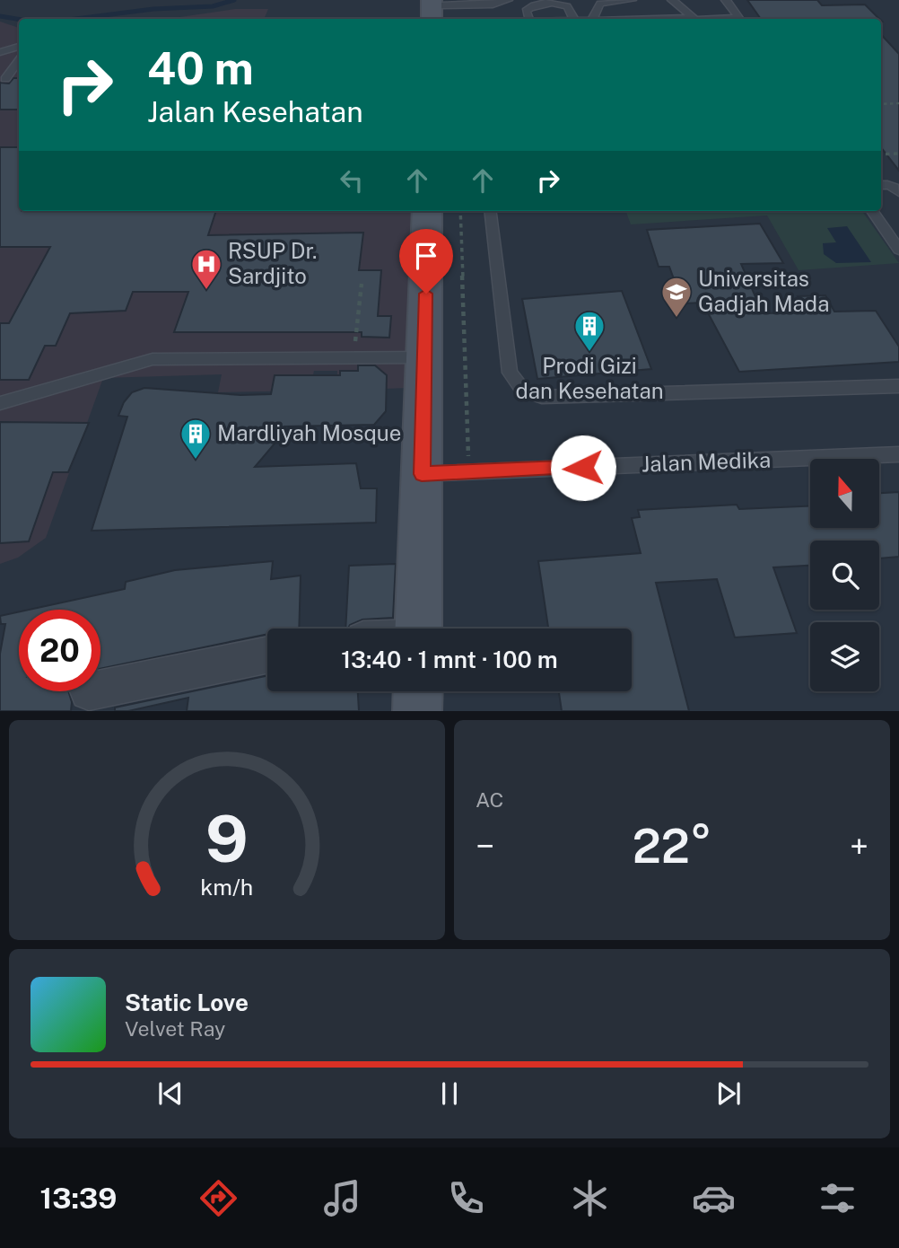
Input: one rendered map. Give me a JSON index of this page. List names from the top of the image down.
{
  "streets": {
    "lane": ["Jalan Medika"]
  },
  "places": {
    "hospital": ["RSUP Dr. Sardjito"],
    "school or university": ["Universitas Gadjah Mada"],
    "building": ["Prodi Gizi dan Kesehatan", "Mardliyah Mosque"]
  },
  "north": "top",
  "page": {
    "turn": ["40 m", "Jalan Kesehatan"],
    "limit": "20",
    "trip": "13:40 · 1 mnt · 100 m",
    "tile": "AC",
    "heat": ["−", "22°", "+"],
    "song": ["Static Love", "Velvet Ray"],
    "tabs": "13:39",
    "gauge": ["9", "km/h"]
  }
}
